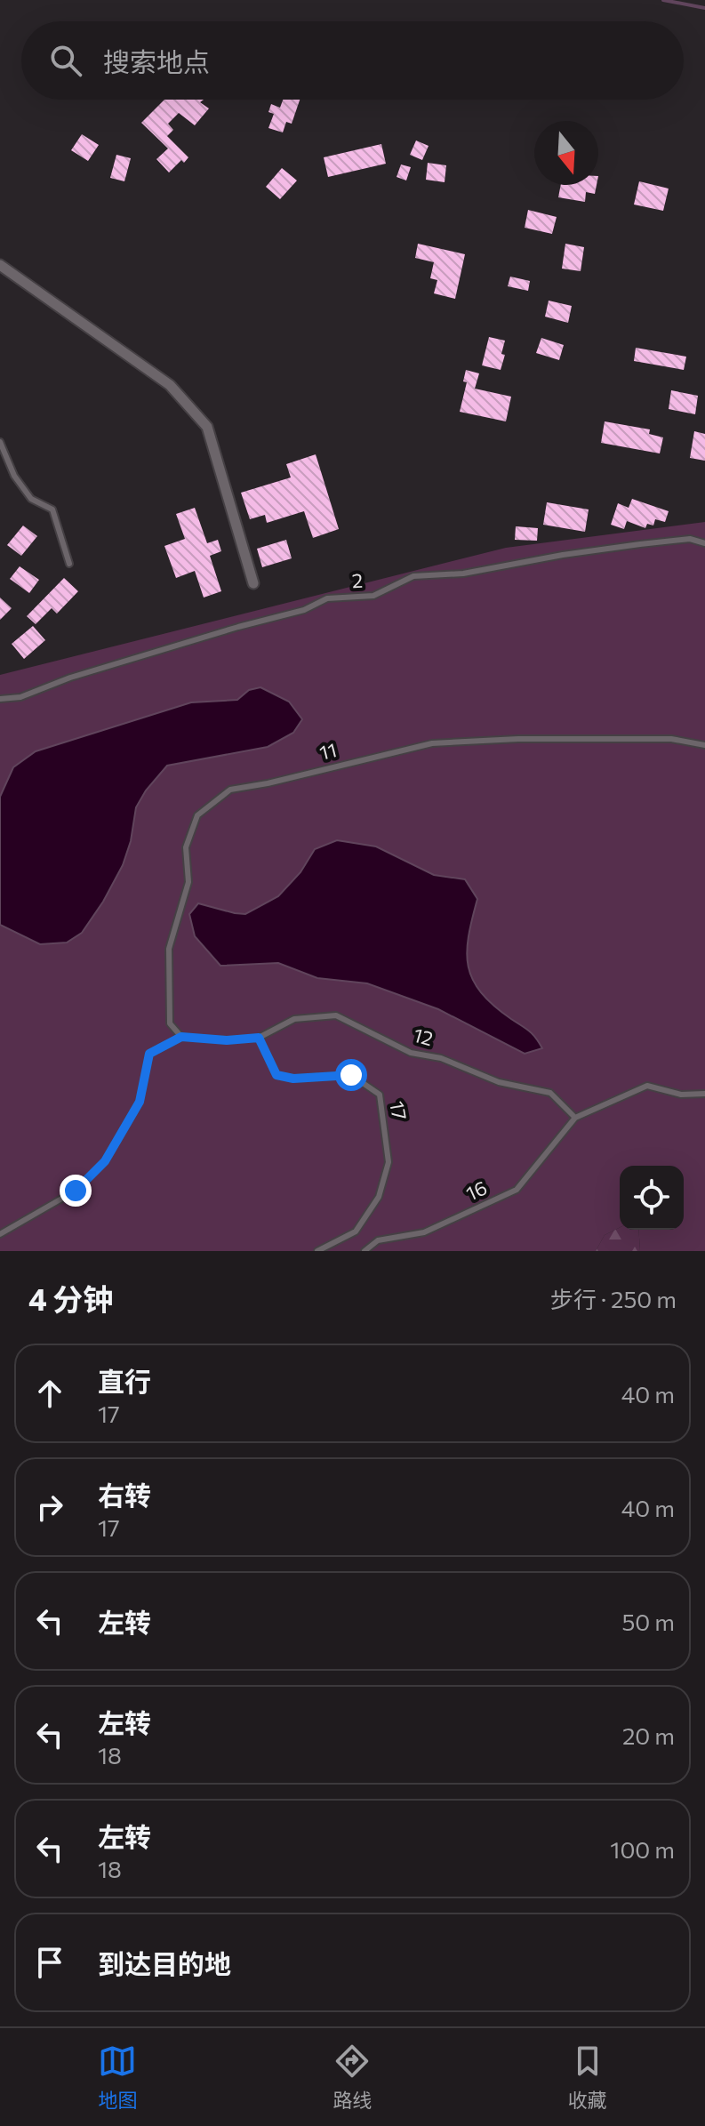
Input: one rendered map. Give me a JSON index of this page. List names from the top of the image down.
{
  "streets": {
    "lane": [
      "2",
      "11",
      "12",
      "17",
      "16"
    ]
  },
  "crossings": [
    ["12", "17"],
    ["12", "16"]
  ],
  "north": "bottom",
  "page": {
    "search": "搜索地点",
    "heading": ["4 分钟", "步行 · 250 m"],
    "list": [
      ["直行", "17", "40 m"],
      ["右转", "17", "40 m"],
      ["左转", "50 m"],
      ["左转", "18", "20 m"],
      ["左转", "18", "100 m"],
      "到达目的地"
    ],
    "nav": ["地图", "路线", "收藏"]
  }
}
